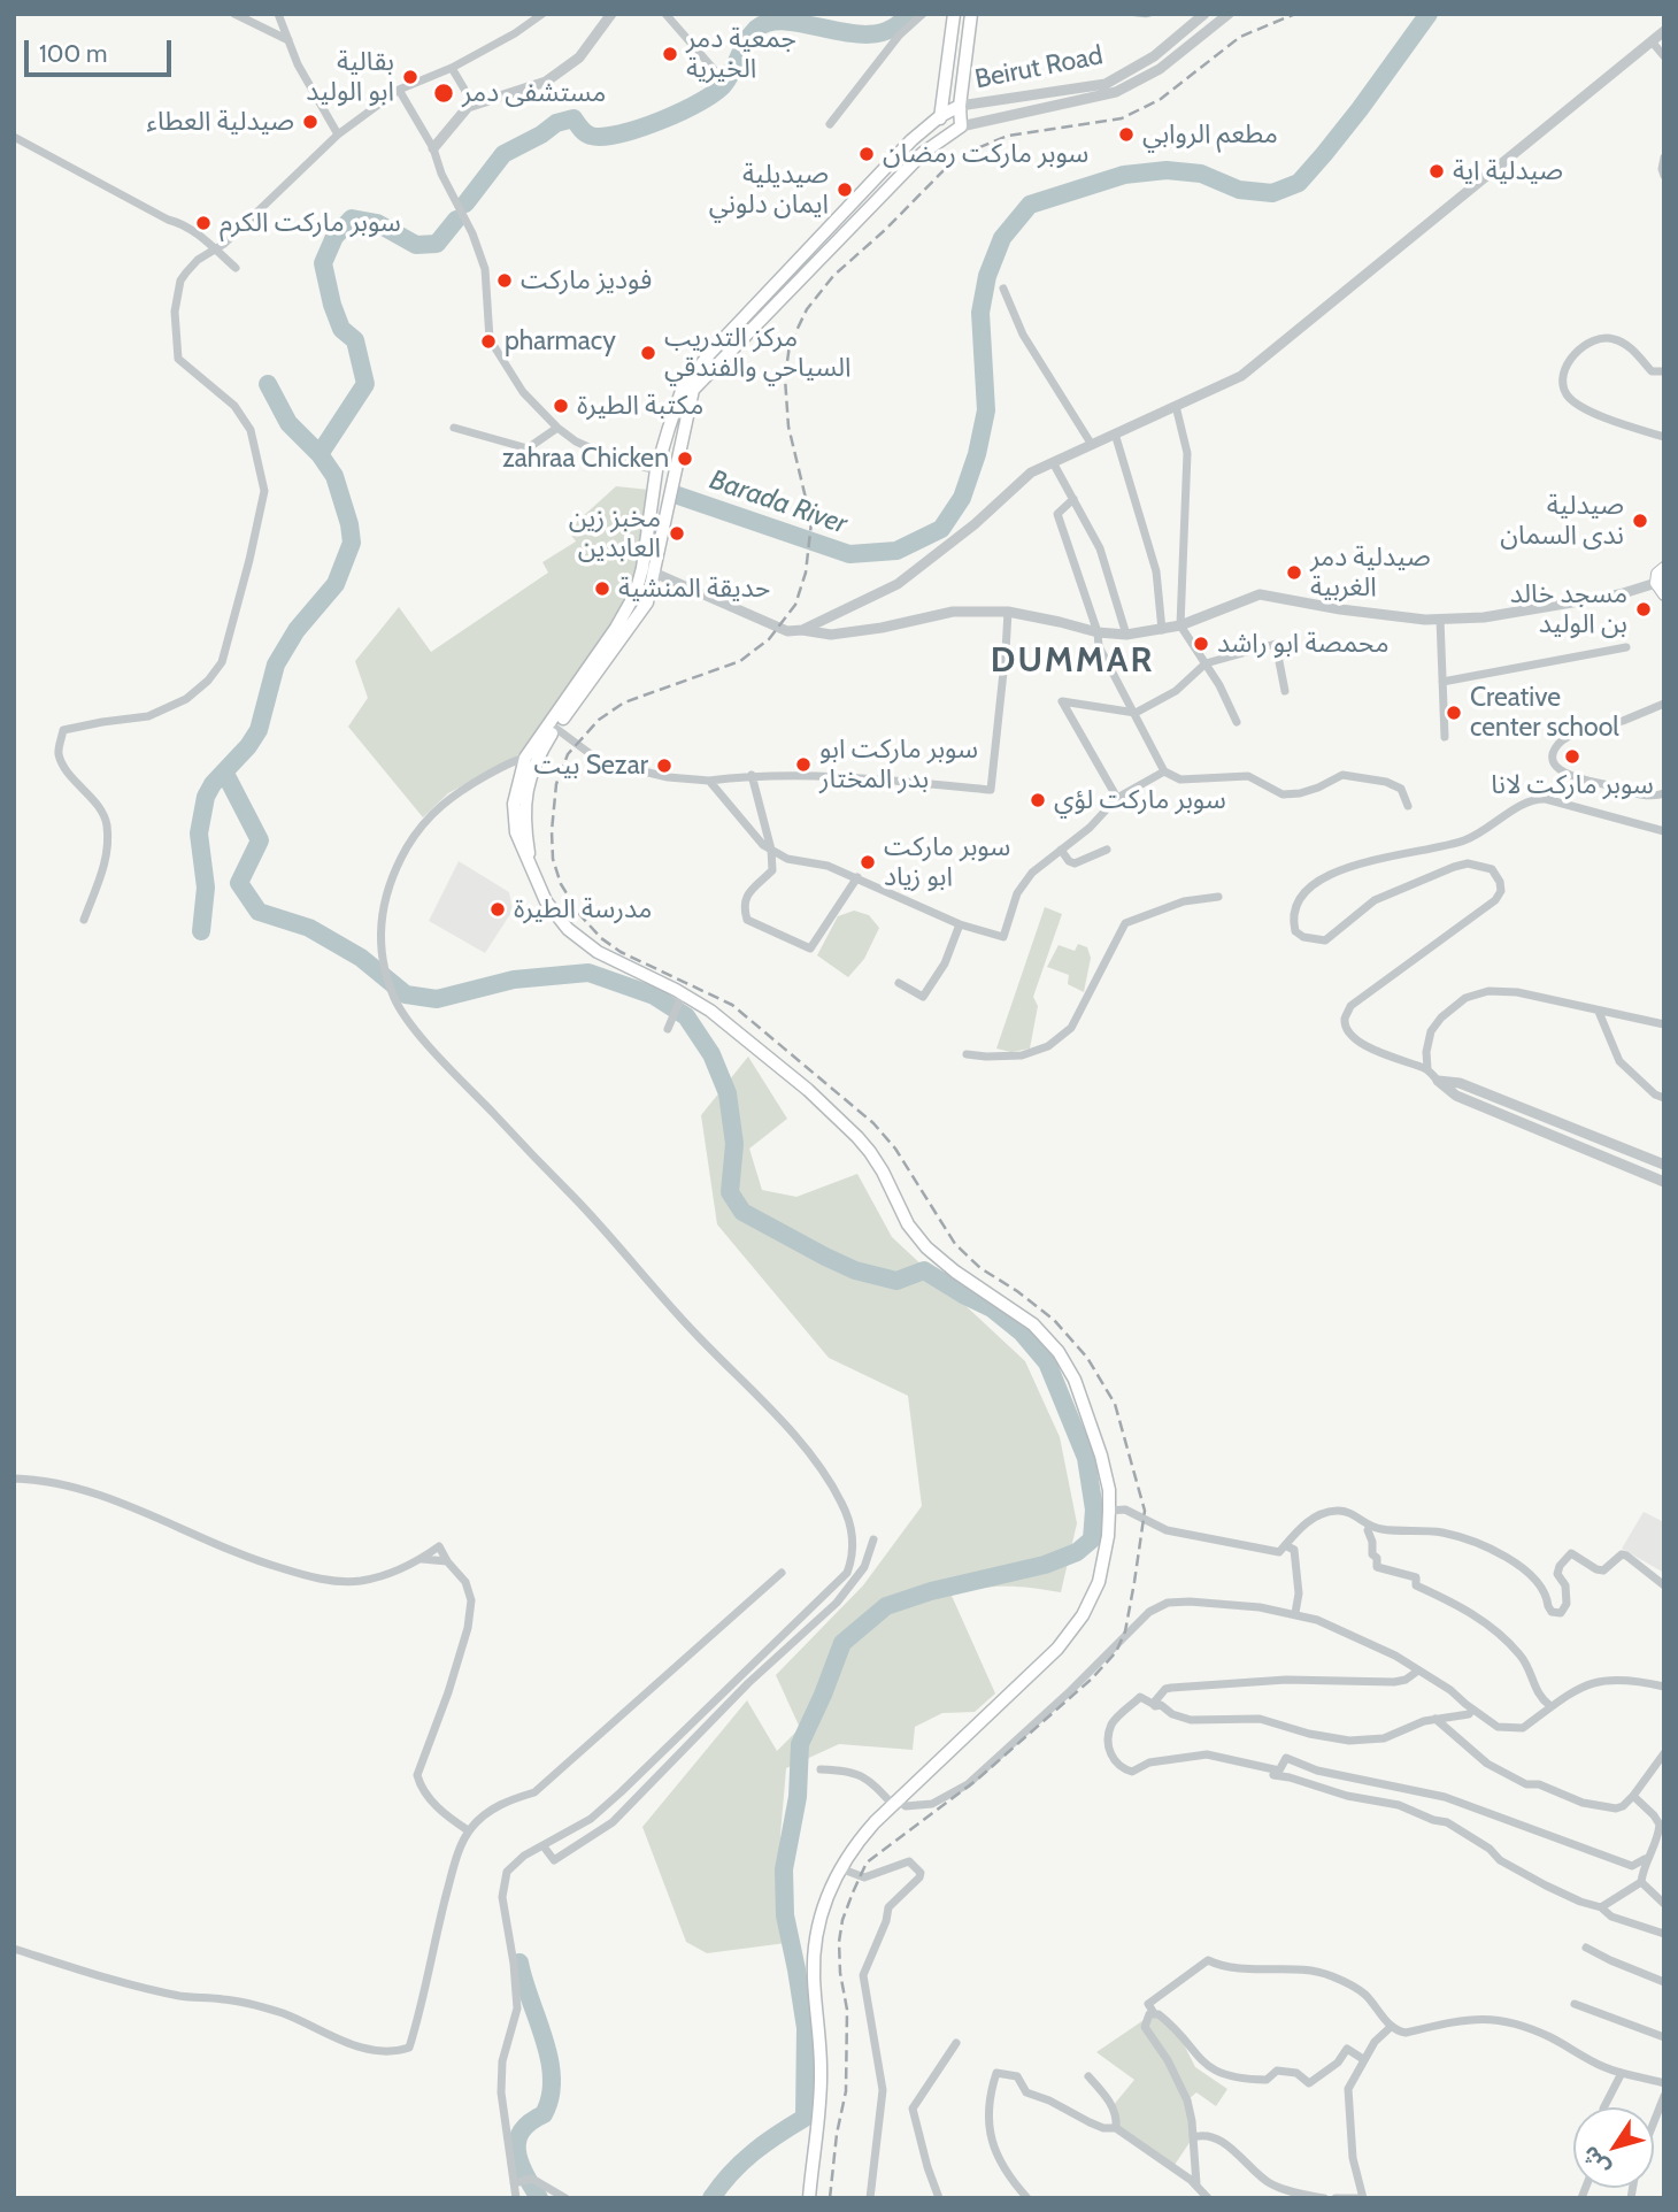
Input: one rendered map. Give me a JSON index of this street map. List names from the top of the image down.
{
  "streets": {
    "street": ["Beirut Road"]
  },
  "districts": ["DUMMAR"],
  "water": ["Barada River"],
  "places": [
    "جمعية دمر الخيرية",
    "بقالية ابو الوليد",
    "مستشفى دمر",
    "صيدلية العطاء",
    "مطعم الروابي",
    "سوبر ماركت رمضان",
    "صيدلية اية",
    "صيديلية ايمان دلوني",
    "سوبر ماركت الكرم",
    "فوديز ماركت",
    "pharmacy",
    "مركز التدريب السياحي والفندقي",
    "مكتبة الطيرة",
    "zahraa Chicken",
    "صيدلية ندى السمان",
    "مخبز زين العابدين",
    "صيدلية دمر الغربية",
    "حديقة المنشية",
    "مسجد خالد بن الوليد",
    "محمصة ابو راشد",
    "Creative center school",
    "سوبر ماركت لانا",
    "سوبر ماركت ابو بدر المختار",
    "بيت Sezar",
    "سوبر ماركت لؤي",
    "سوبر ماركت ابو زياد",
    "مدرسة الطيرة"
  ],
  "scale_bar": "100 m",
  "north": "bottom left"
}
